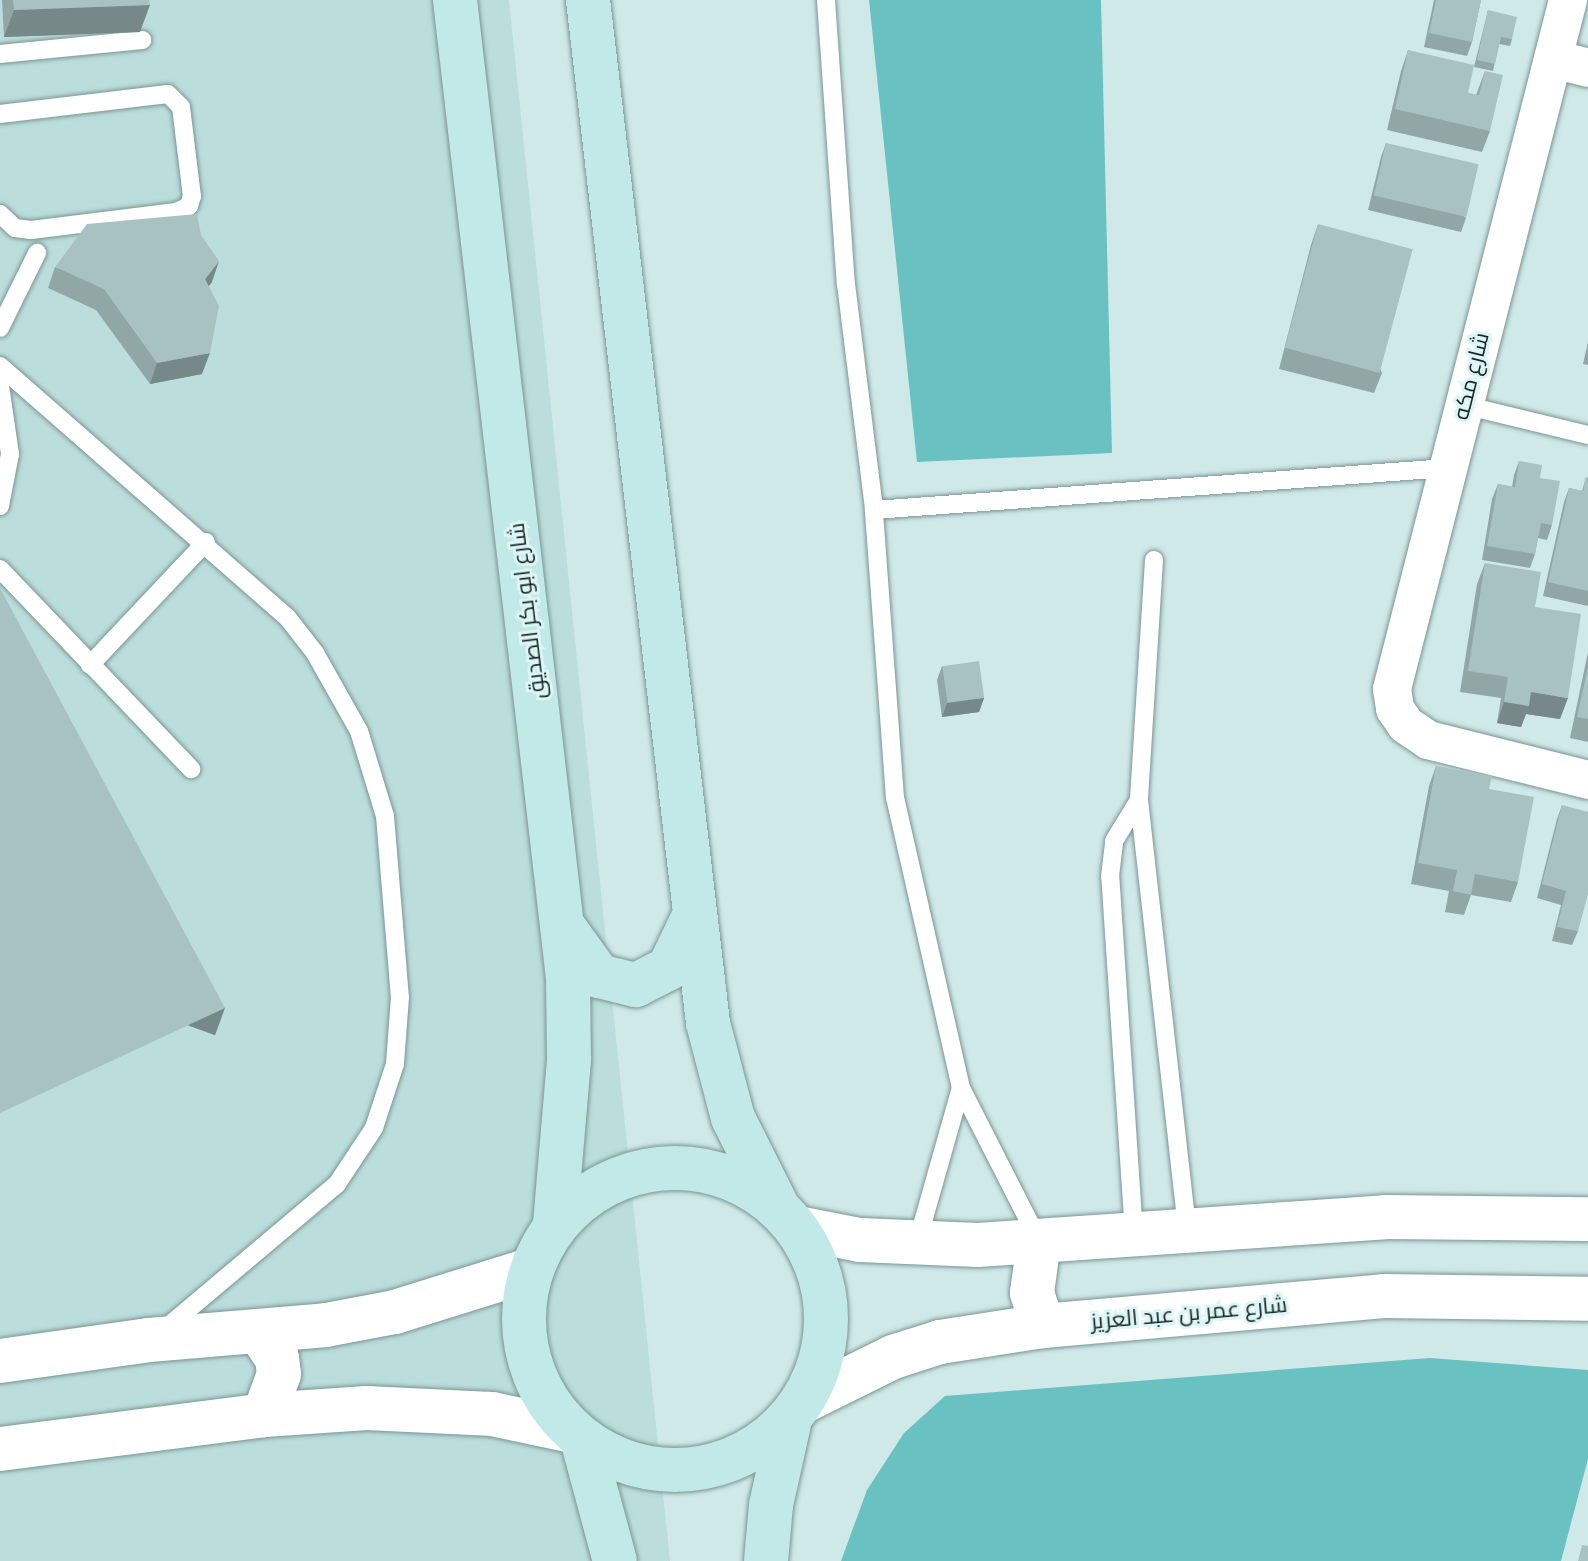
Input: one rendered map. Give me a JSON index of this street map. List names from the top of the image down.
{
  "streets": {
    "main road": ["شارع ابو بكر الصديق"],
    "street": ["شارع مكه", "شارع عمر بن عبد العزيز"]
  }
}
